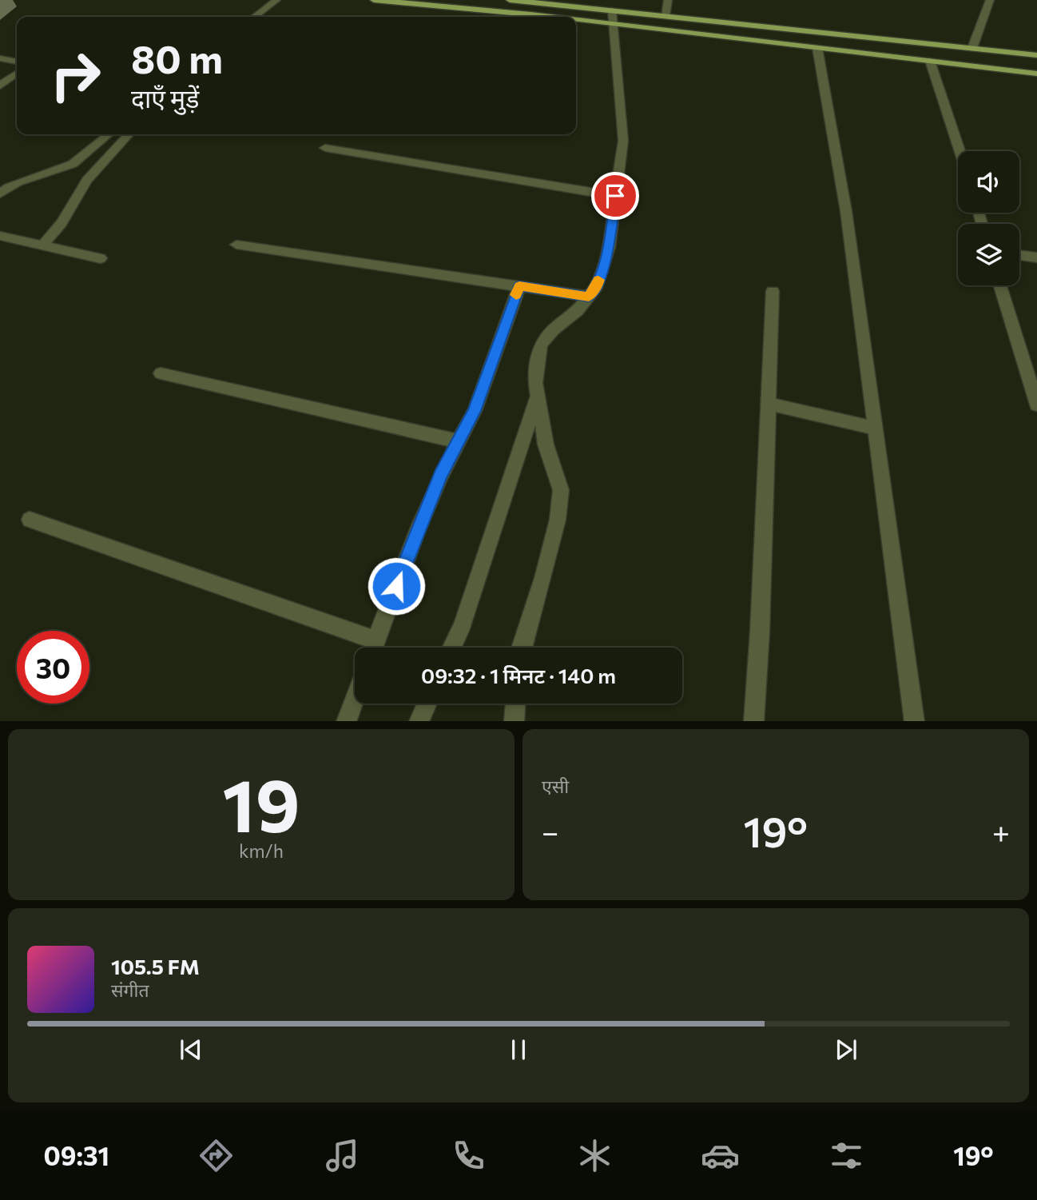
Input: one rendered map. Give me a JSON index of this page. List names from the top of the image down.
{
  "page": {
    "turn": ["80 m", "दाएँ मुड़ें"],
    "limit": "30",
    "trip": "09:32 · 1 मिनट · 140 m",
    "tile": [
      ["19", "km/h"],
      "एसी"
    ],
    "heat": ["−", "19°", "+"],
    "song": ["105.5 FM", "संगीत"],
    "tabs": ["09:31", "19°"]
  }
}
